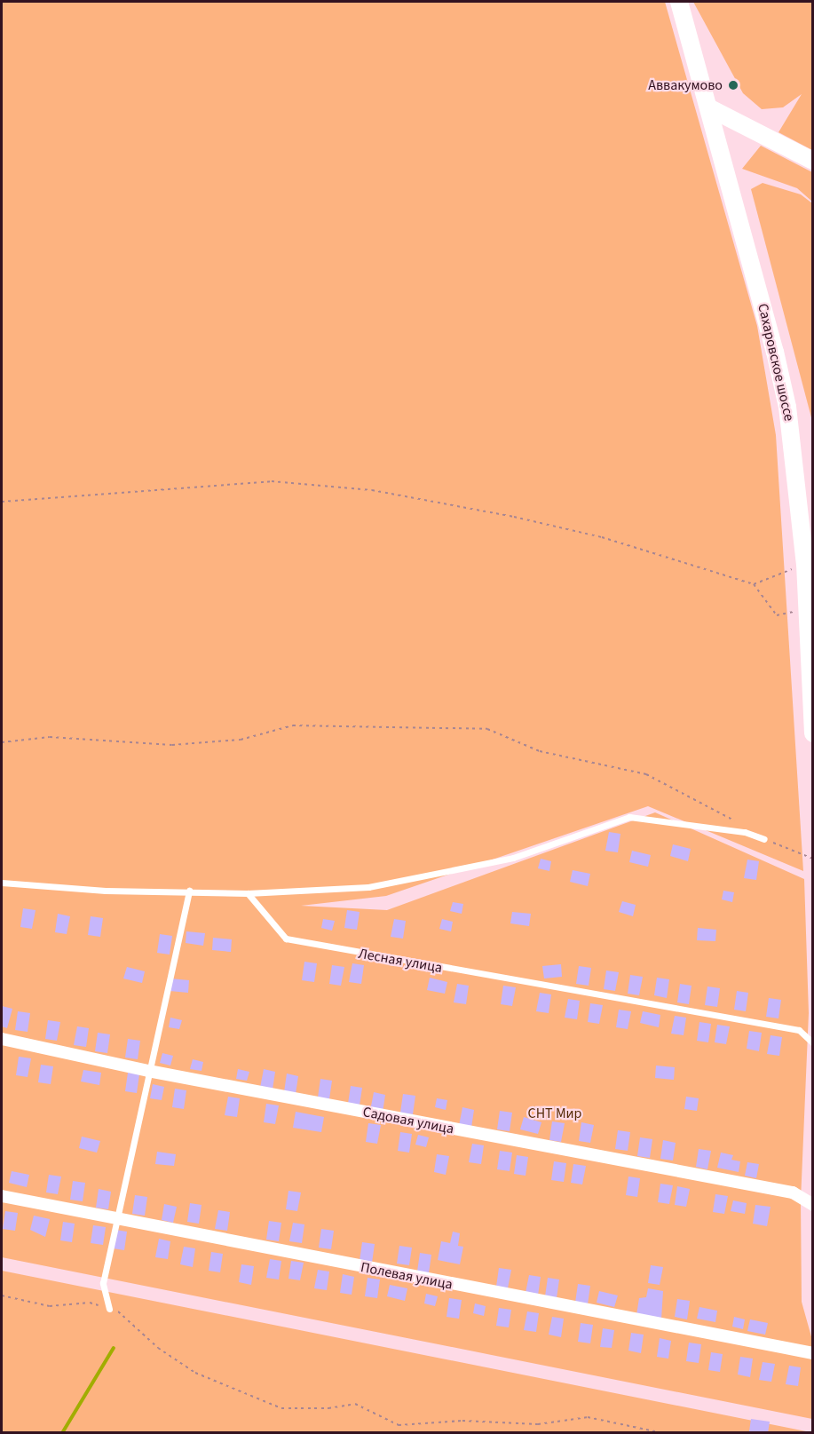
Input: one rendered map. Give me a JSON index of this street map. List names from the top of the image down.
{
  "streets": {
    "main road": ["Сахаровское шоссе"],
    "street": ["Садовая улица", "Полевая улица"],
    "lane": ["Лесная улица"]
  },
  "parks": ["СНТ Мир"],
  "places": ["Аввакумово"]
}
